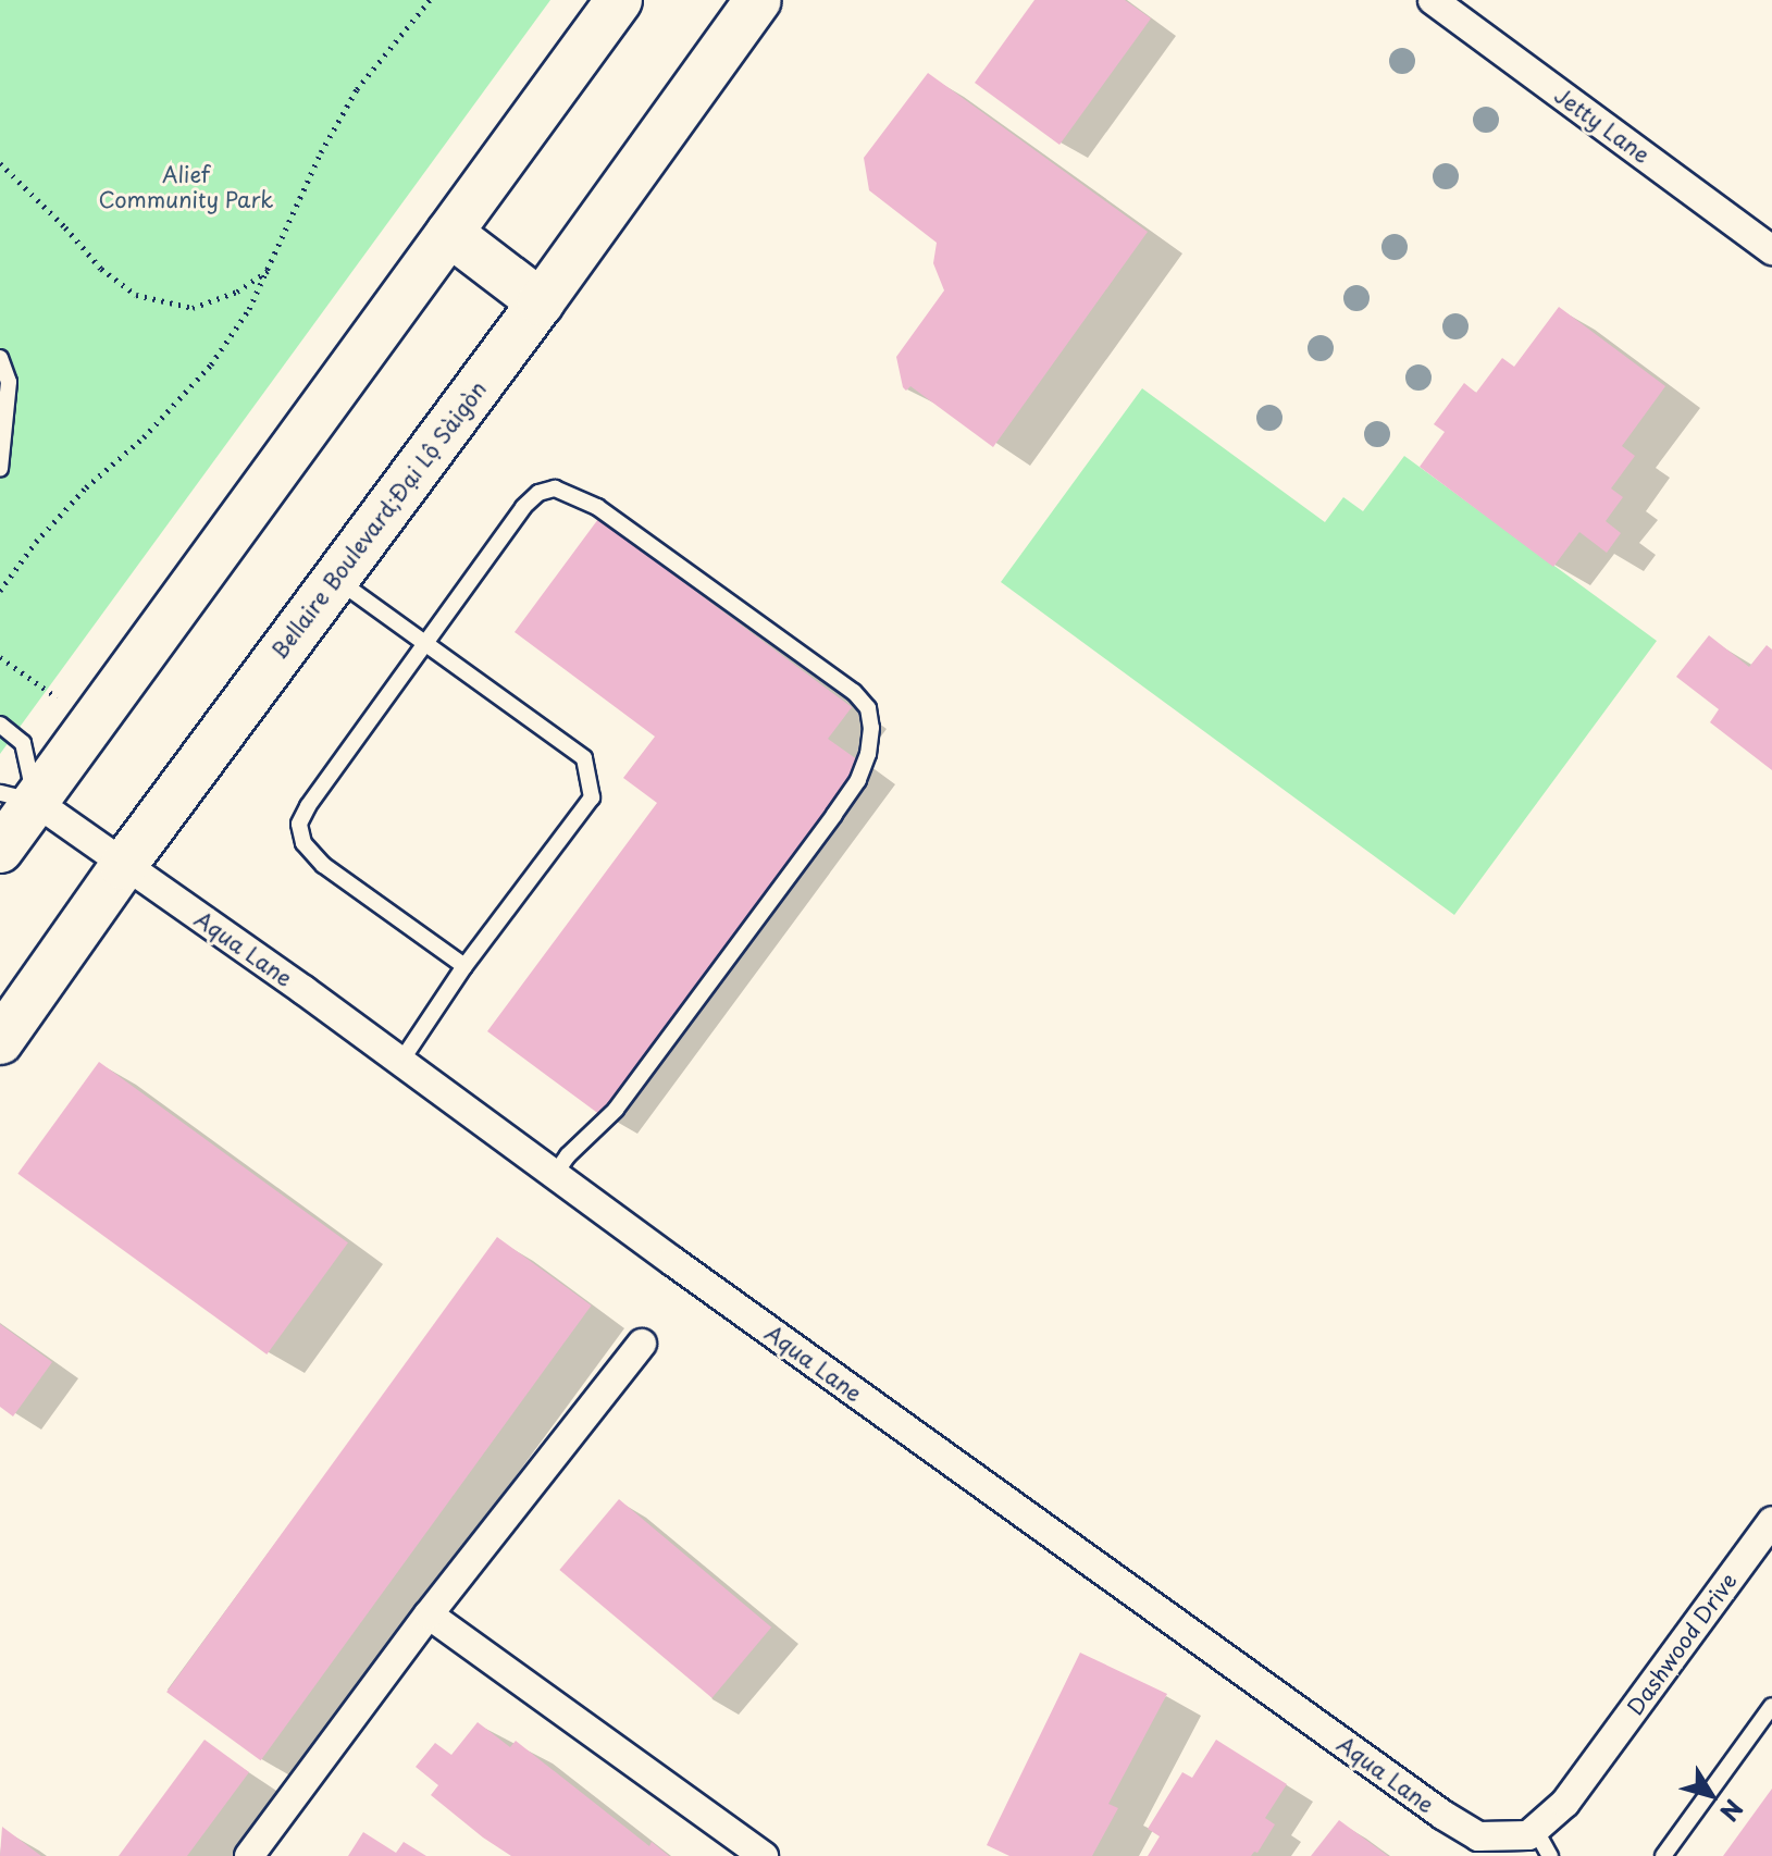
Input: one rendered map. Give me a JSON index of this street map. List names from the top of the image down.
{
  "streets": {
    "main road": ["Bellaire Boulevard;Đại Lộ Sàigòn"],
    "street": ["Jetty Lane", "Aqua Lane", "Dashwood Drive"]
  },
  "crossings": [
    ["Bellaire Boulevard;Đại Lộ Sàigòn", "Aqua Lane"],
    ["Aqua Lane", "Dashwood Drive"]
  ],
  "parks": ["Alief Community Park"],
  "north": "bottom right"
}
